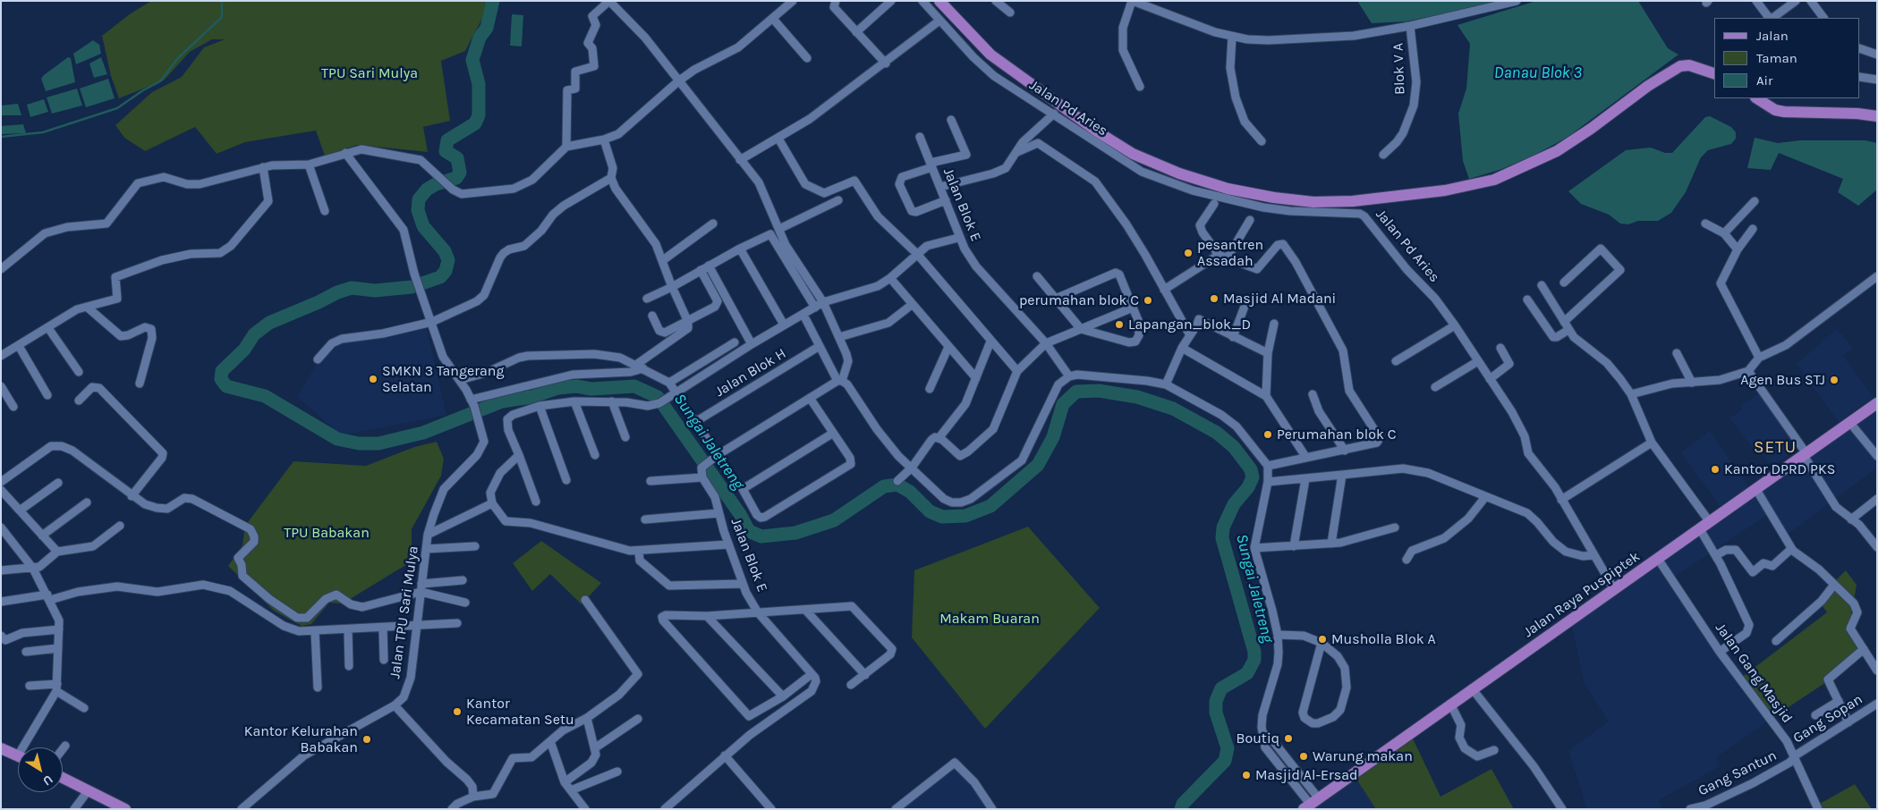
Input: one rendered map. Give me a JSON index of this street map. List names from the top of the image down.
{
  "streets": {
    "main road": ["Jalan Raya Puspiptek"],
    "street": [
      "Blok V A",
      "Jalan Pd Aries",
      "Jalan Blok E",
      "Jalan Blok H",
      "Jalan TPU Sari Mulya",
      "Jalan Gang Masjid",
      "Gang Sopan",
      "Gang Santun"
    ]
  },
  "crossings": [
    ["Jalan Pd Aries", "Jalan Raya Puspiptek"],
    ["Jalan Raya Puspiptek", "Jalan Gang Masjid"],
    ["Jalan Gang Masjid", "Gang Sopan"],
    ["Jalan Gang Masjid", "Gang Santun"],
    ["Gang Sopan", "Gang Santun"]
  ],
  "districts": ["SETU"],
  "water": ["Danau Blok 3", "Sungai Jaletreng"],
  "parks": ["TPU Sari Mulya", "TPU Babakan", "Makam Buaran"],
  "places": [
    "pesantren Assadah",
    "Masjid Al Madani",
    "perumahan blok C",
    "Lapangan_blok_D",
    "SMKN 3 Tangerang Selatan",
    "Agen Bus STJ",
    "Perumahan blok C",
    "Kantor DPRD PKS",
    "Musholla Blok A",
    "Kantor Kecamatan Setu",
    "Boutiq",
    "Kantor Kelurahan Babakan",
    "Warung makan",
    "Masjid Al-Ersad"
  ],
  "legend": ["Jalan", "Taman", "Air"],
  "north": "bottom right"
}
